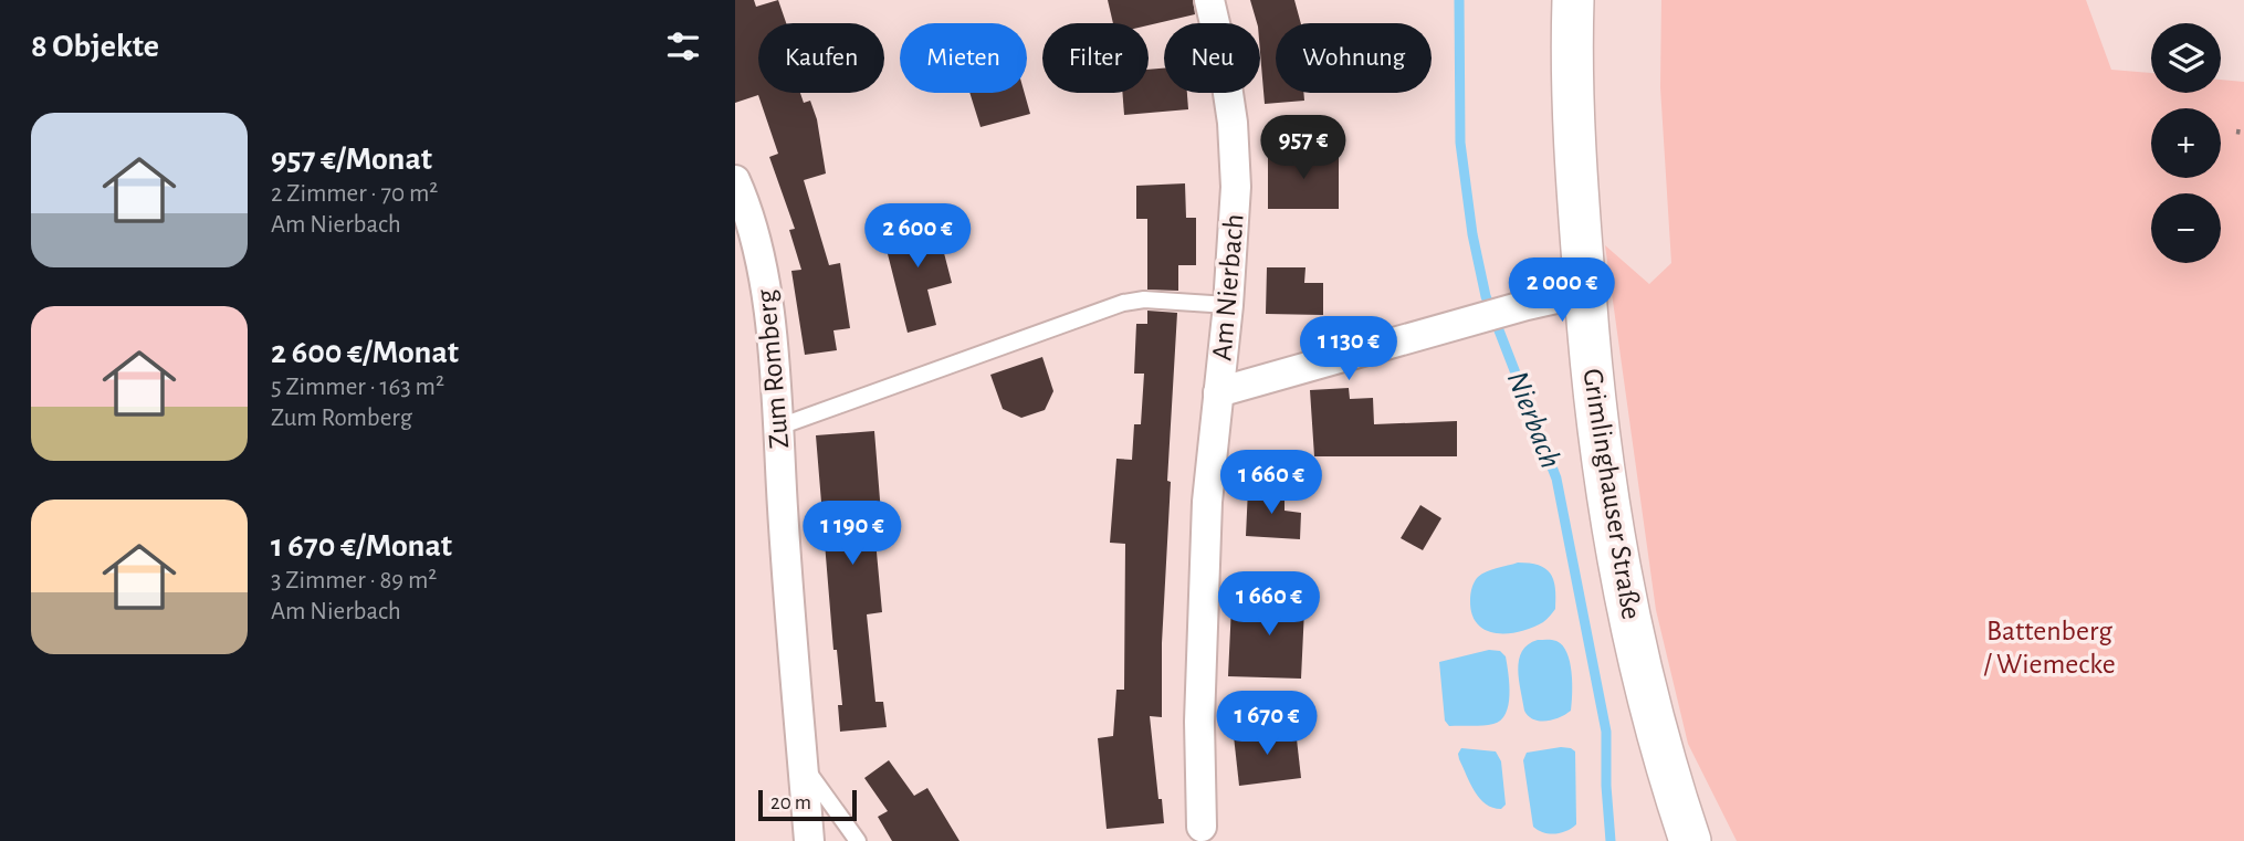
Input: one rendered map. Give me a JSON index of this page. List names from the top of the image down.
{
  "streets": {
    "main road": ["Grimlinghauser Straße"],
    "street": ["Am Nierbach", "Zum Romberg"]
  },
  "crossings": [
    ["Am Nierbach", "Grimlinghauser Straße"]
  ],
  "water": ["Nierbach"],
  "parks": ["Battenberg / Wiemecke"],
  "scale_bar": "20 m",
  "page": {
    "heading": "8 Objekte",
    "map_buttons": ["+", "−"],
    "chip": [
      "Kaufen",
      "Mieten",
      "Filter",
      "Neu",
      "Wohnung"
    ],
    "list": [
      {
        "name": "957 €/Monat",
        "note": "2 Zimmer · 70 m² · Am Nierbach"
      },
      {
        "name": "2 600 €/Monat",
        "note": "5 Zimmer · 163 m² · Zum Romberg"
      },
      {
        "name": "1 670 €/Monat",
        "note": "3 Zimmer · 89 m² · Am Nierbach"
      }
    ],
    "price": [
      "957 €",
      "2 600 €",
      "2 000 €",
      "1 130 €",
      "1 660 €",
      "1 190 €",
      "1 660 €",
      "1 670 €"
    ],
    "scale": "20 m"
  }
}
